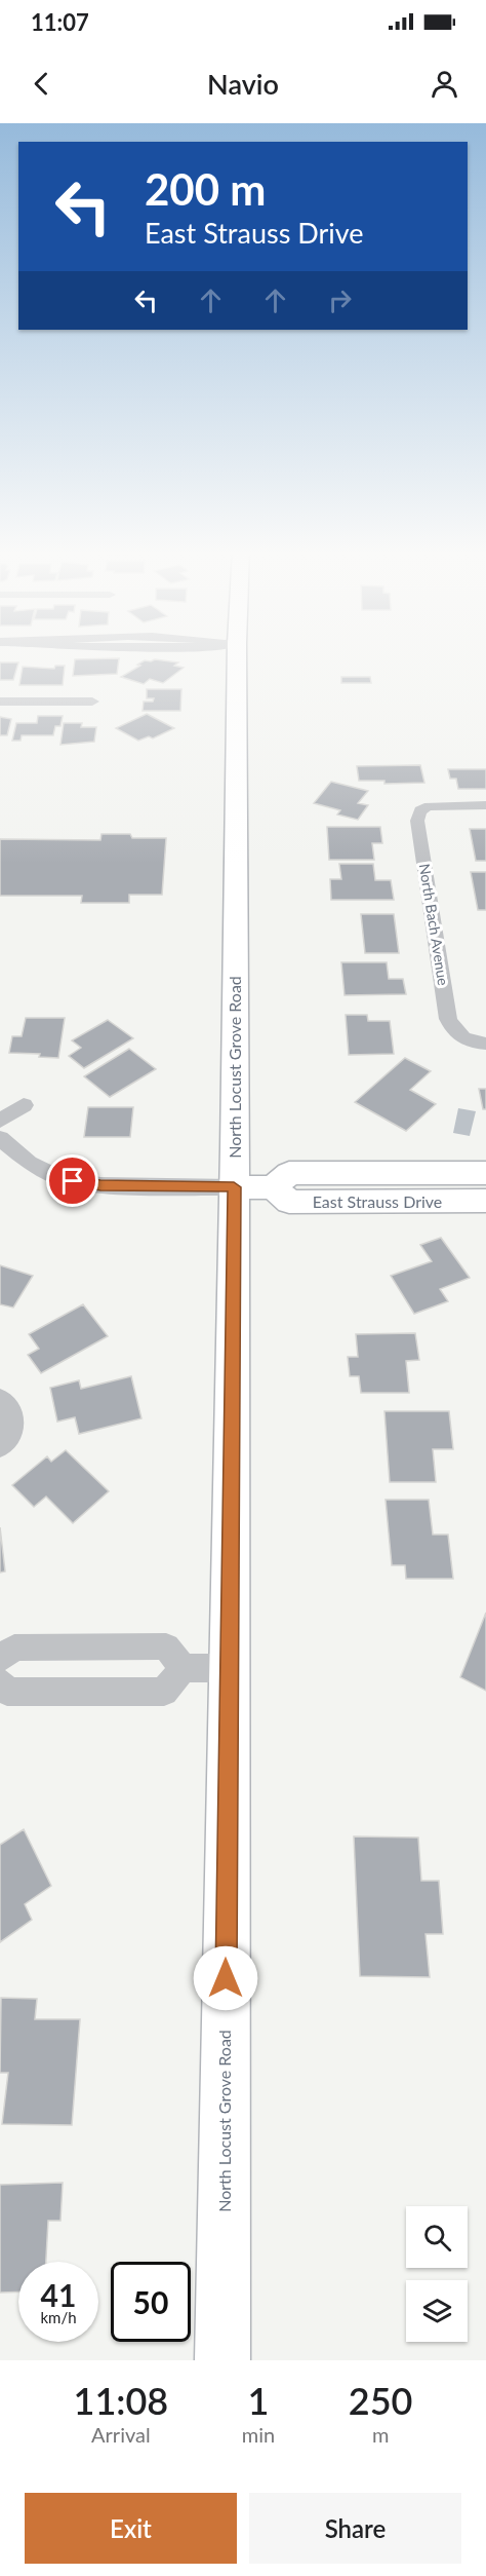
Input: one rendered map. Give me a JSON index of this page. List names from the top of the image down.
{
  "streets": {
    "main road": ["North Locust Grove Road", "East Strauss Drive"],
    "street": ["North Bach Avenue"]
  },
  "crossings": [
    ["North Locust Grove Road", "East Strauss Drive"]
  ],
  "page": {
    "status": "11:07",
    "header": "Navio",
    "turn": ["200 m", "East Strauss Drive"],
    "speed": "41 km/h",
    "limit": "50",
    "eta": [
      "11:08",
      "Arrival",
      "1",
      "min",
      "250",
      "m"
    ],
    "buttons": ["Exit", "Share"]
  }
}
